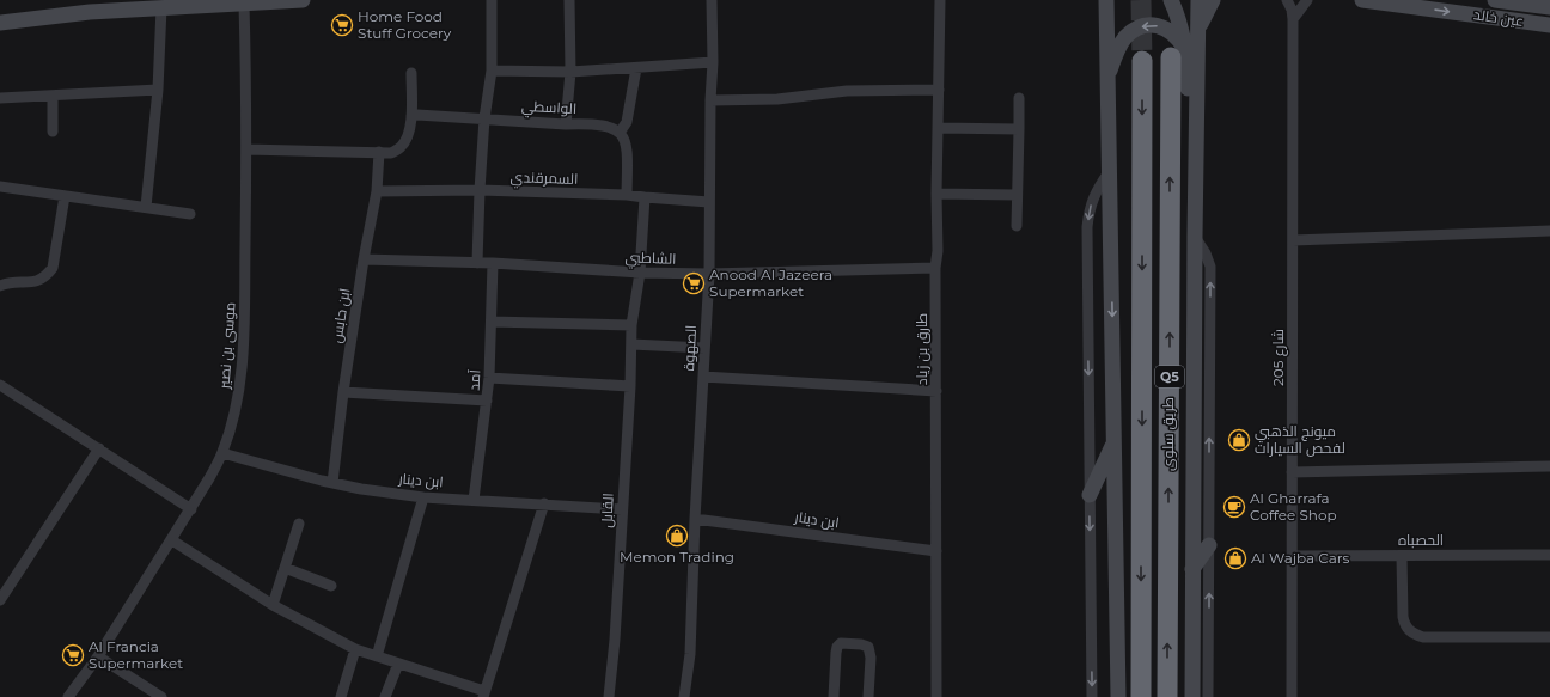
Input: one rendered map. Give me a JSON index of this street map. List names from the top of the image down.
{
  "streets": {
    "highway": ["Q5", "طريق سلوى"],
    "main road": ["عين خالد"],
    "street": [
      "الواسطي",
      "السمرقندي",
      "الشاطبي",
      "ابن حابس",
      "موسى بن نصير",
      "الصهوة",
      "طارق بن زياد",
      "شارع 205",
      "آمد",
      "ابن دينار",
      "القابل",
      "الحصباه"
    ]
  },
  "crossings": [
    ["السمرقندي", "ابن حابس"],
    ["السمرقندي", "الصهوة"],
    ["السمرقندي", "القابل"],
    ["الشاطبي", "ابن حابس"],
    ["الشاطبي", "الصهوة"],
    ["الشاطبي", "طارق بن زياد"],
    ["الشاطبي", "آمد"],
    ["الشاطبي", "القابل"],
    ["ابن حابس", "ابن دينار"],
    ["موسى بن نصير", "ابن دينار"],
    ["الصهوة", "ابن دينار"],
    ["طارق بن زياد", "ابن دينار"],
    ["شارع 205", "الحصباه"],
    ["آمد", "ابن دينار"],
    ["ابن دينار", "القابل"]
  ],
  "one_way": ["عين خالد"],
  "places": {
    "supermarket": ["Home Food Stuff Grocery", "Anood Al Jazeera Supermarket", "Al Francia Supermarket"],
    "shop": ["ميونج الذهبي لفحص السيارات", "Memon Trading", "Al Wajba Cars"],
    "cafe": ["Al Gharrafa Coffee Shop"]
  }
}
